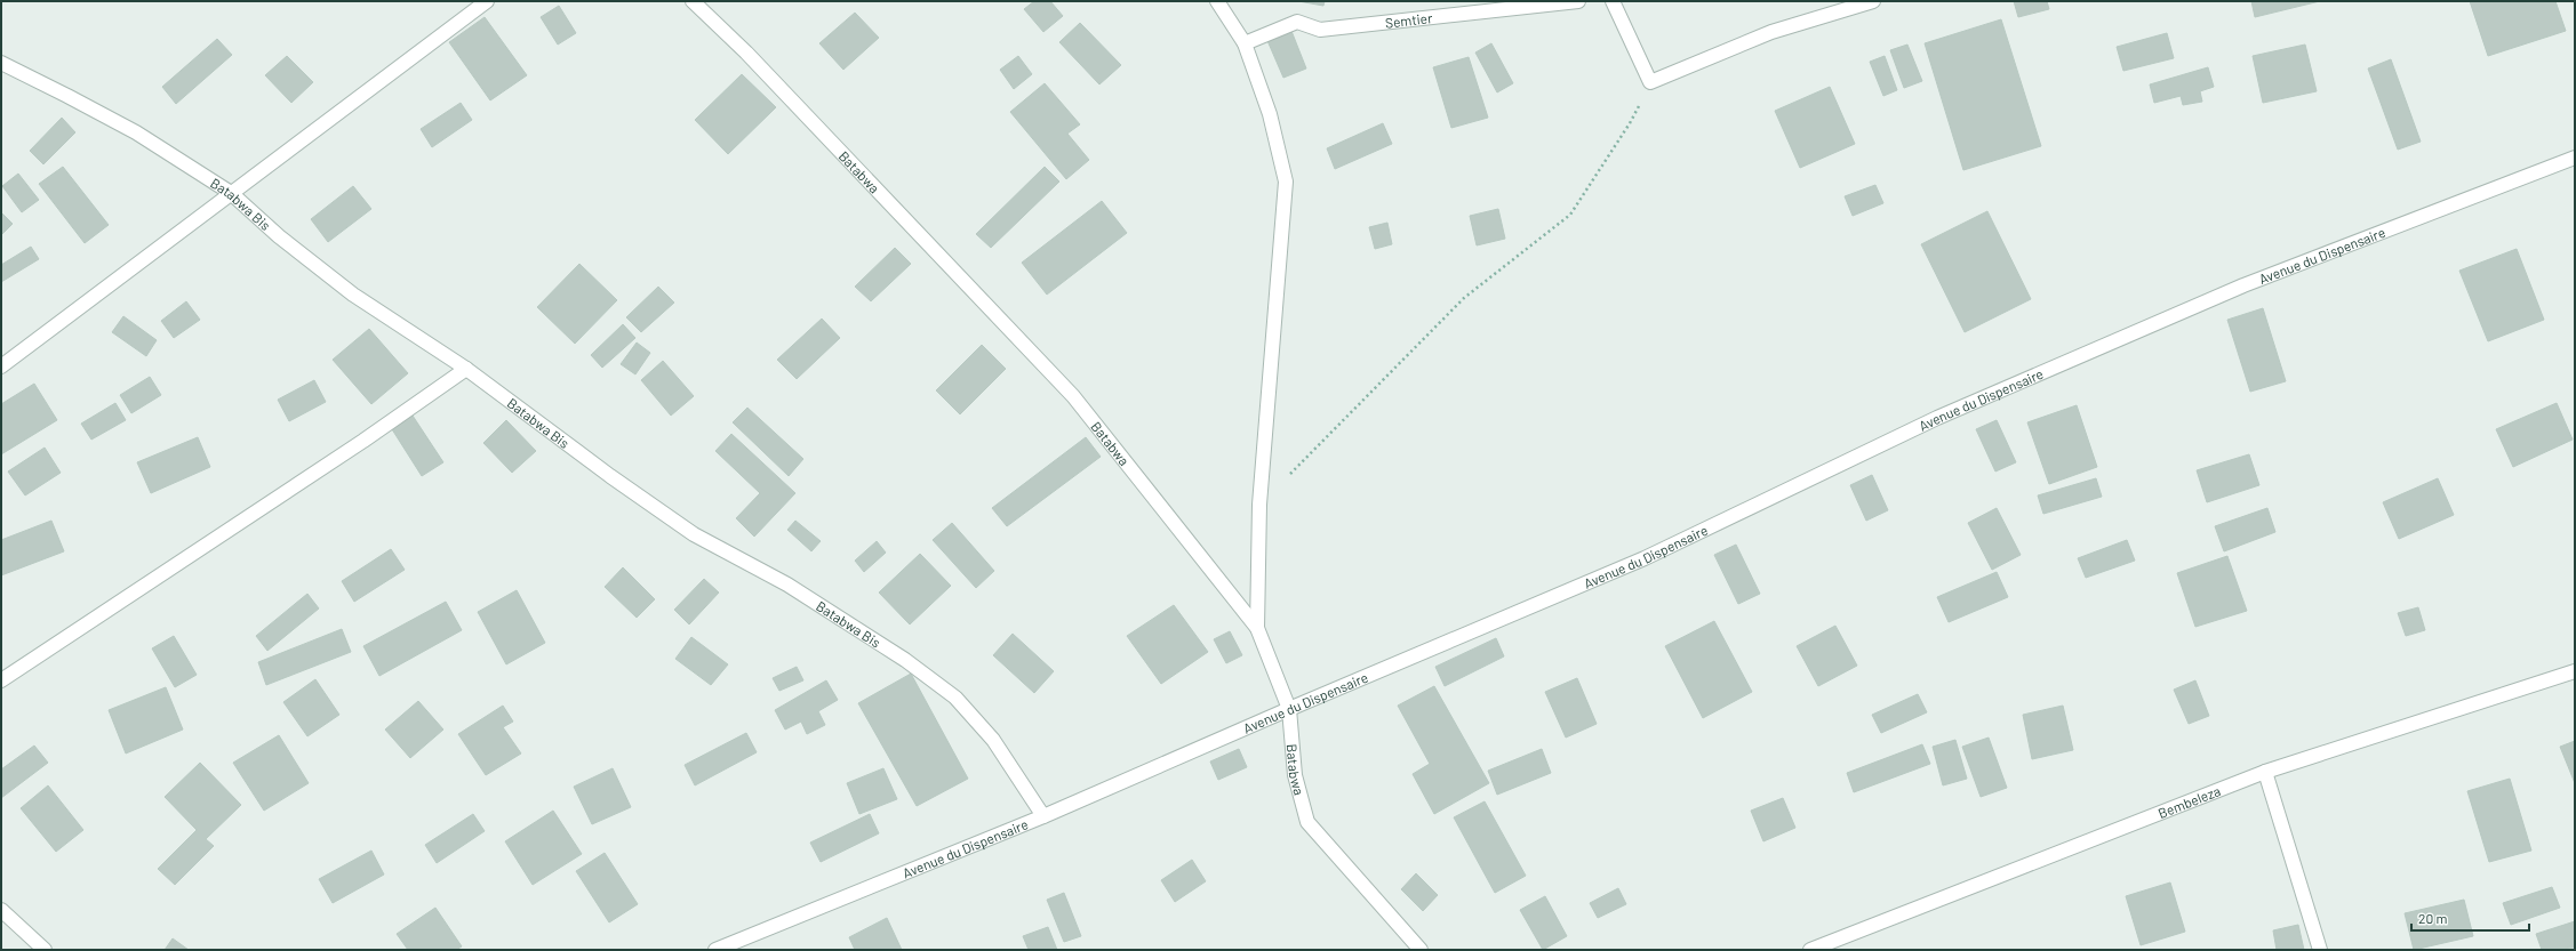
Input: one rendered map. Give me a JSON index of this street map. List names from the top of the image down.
{
  "streets": {
    "street": [
      "Semtier",
      "Batabwa",
      "Batabwa Bis",
      "Avenue du Dispensaire",
      "Bembeleza"
    ]
  },
  "crossings": [
    ["Batabwa", "Avenue du Dispensaire"],
    ["Batabwa Bis", "Avenue du Dispensaire"]
  ],
  "scale_bar": "20 m"
}
